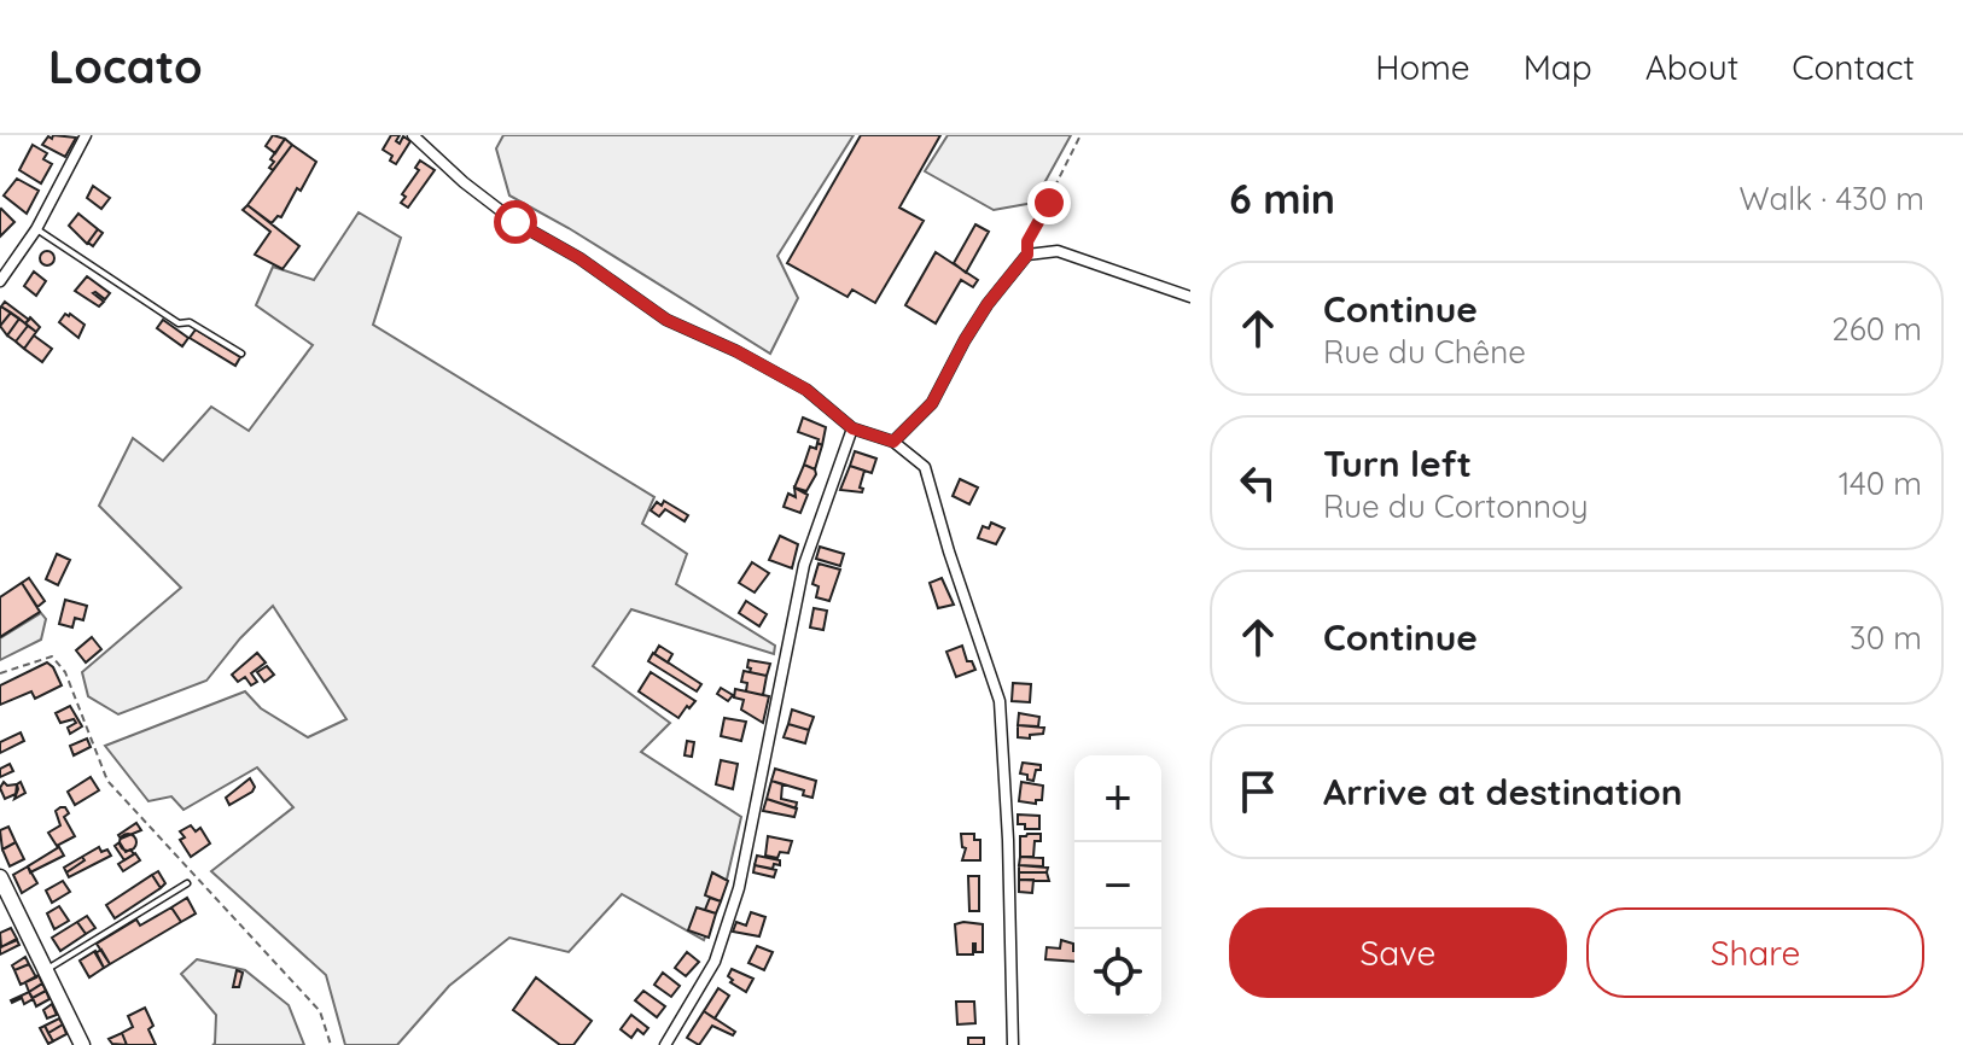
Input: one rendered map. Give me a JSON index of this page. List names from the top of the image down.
{
  "page": {
    "header": "Locato",
    "nav": [
      "Home",
      "Map",
      "About",
      "Contact"
    ],
    "heading": ["6 min", "Walk · 430 m"],
    "list": [
      ["Continue", "Rue du Chêne", "260 m"],
      ["Turn left", "Rue du Cortonnoy", "140 m"],
      ["Continue", "30 m"],
      "Arrive at destination"
    ],
    "map_buttons": ["+", "−"],
    "buttons": ["Save", "Share"]
  }
}
